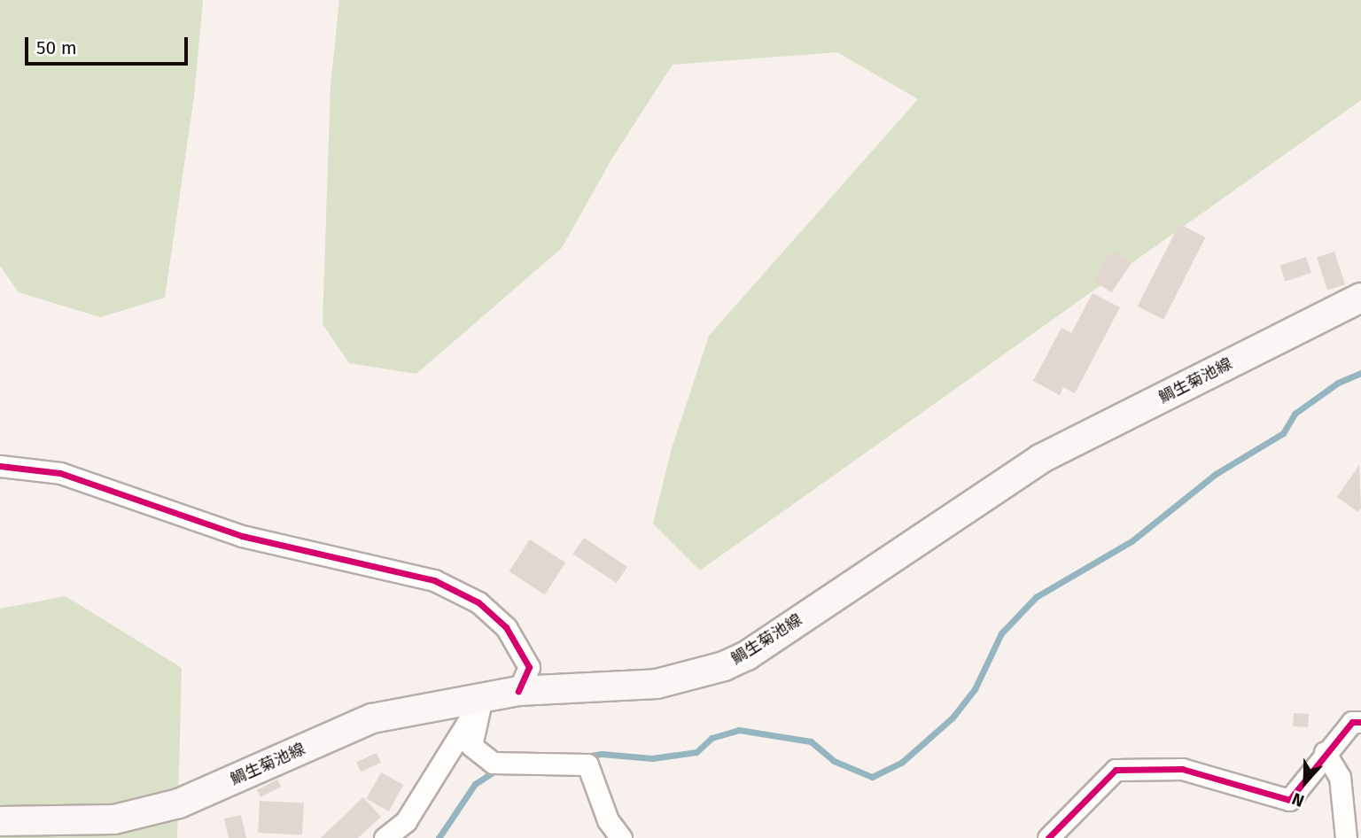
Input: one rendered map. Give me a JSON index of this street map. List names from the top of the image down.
{
  "streets": {
    "main road": ["鯛生菊池線"]
  },
  "scale_bar": "50 m",
  "north": "bottom"
}
